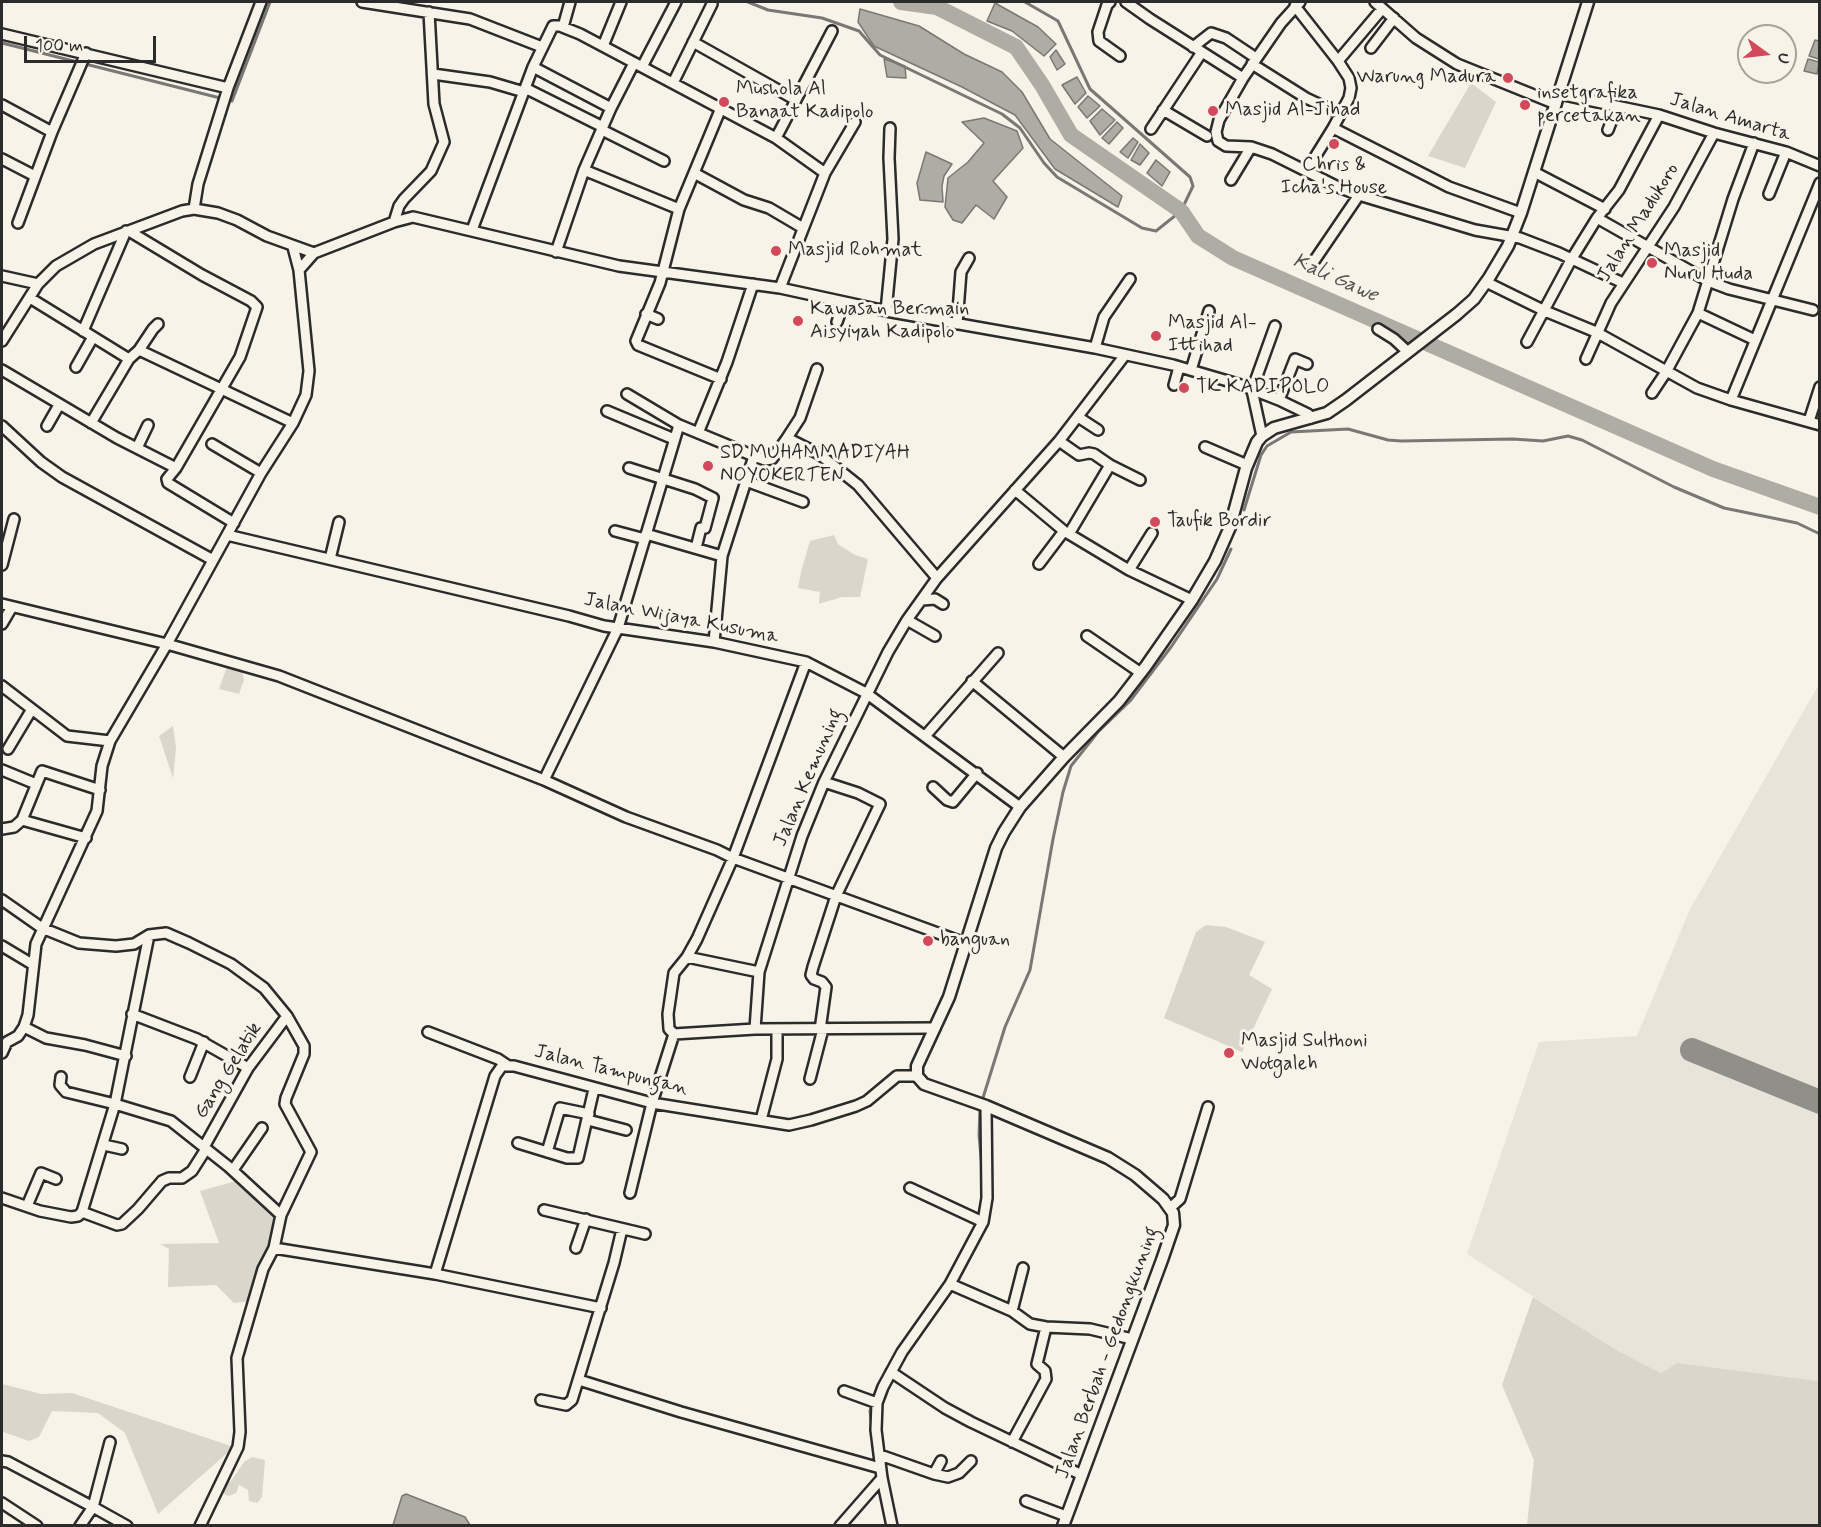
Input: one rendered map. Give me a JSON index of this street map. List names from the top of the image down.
{
  "streets": {
    "main road": ["Jalan Berbah - Gedongkuning"],
    "street": [
      "Jalan Amarta",
      "Jalan Madukoro",
      "Jalan Wijaya Kusuma",
      "Jalan Kemuning",
      "Gang Gelatik",
      "Jalan Tampungan"
    ]
  },
  "crossings": [
    ["Jalan Amarta", "Jalan Madukoro"],
    ["Jalan Wijaya Kusuma", "Jalan Kemuning"],
    ["Jalan Tampungan", "Jalan Berbah - Gedongkuning"]
  ],
  "water": ["Kali Gawe"],
  "places": [
    "Warung Madura",
    "Mushola Al Banaat Kadipolo",
    "insetgrafika percetakan",
    "Masjid Al-Jihad",
    "Chris & Icha's House",
    "Masjid Rohmat",
    "Masjid Nurul Huda",
    "Kawasan Bermain Aisyiyah Kadipolo",
    "Masjid Al- Ittihad",
    "TK KADIPOLO",
    "SD MUHAMMADIYAH NOYOKERTEN",
    "Taufik Bordir",
    "banguan",
    "Masjid Sulthoni Wotgaleh"
  ],
  "scale_bar": "100 m",
  "north": "right"
}
